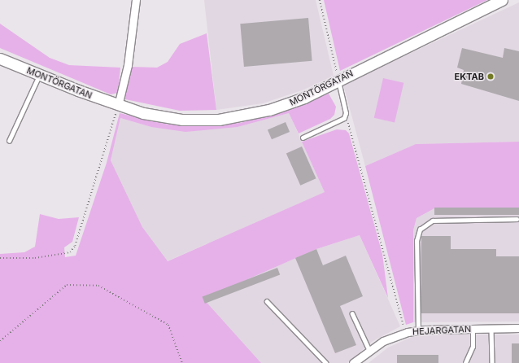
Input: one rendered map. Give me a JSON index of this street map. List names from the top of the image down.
{
  "streets": {
    "street": ["MONTÖRGATAN", "HEJARGATAN"]
  },
  "places": ["EKTAB"]
}
